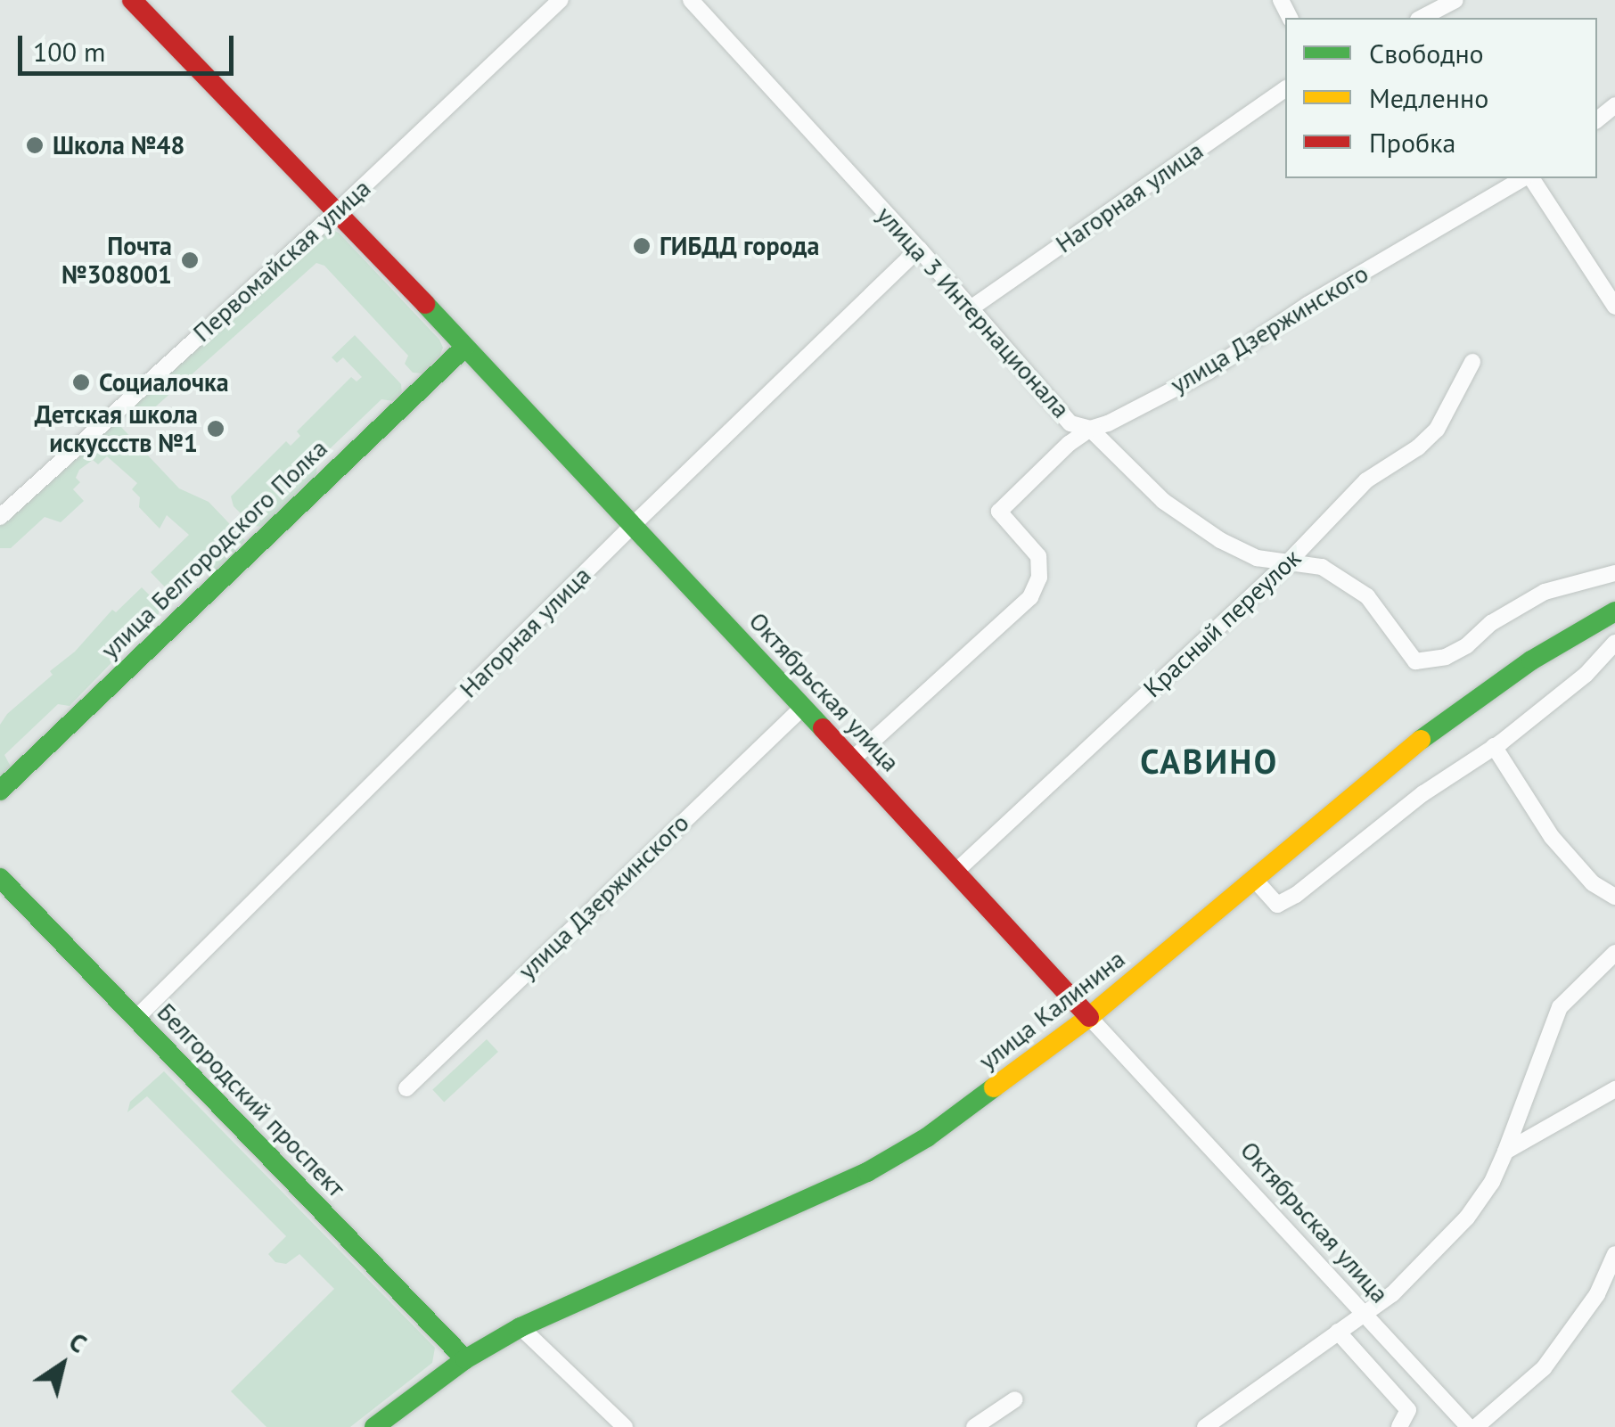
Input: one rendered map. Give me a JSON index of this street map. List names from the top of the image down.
{
  "streets": {
    "main road": [
      "улица Белгородского Полка",
      "Октябрьская улица",
      "улица Калинина",
      "Белгородский проспект"
    ],
    "street": [
      "Нагорная улица",
      "Первомайская улица",
      "улица 3 Интернационала",
      "улица Дзержинского",
      "Красный переулок"
    ]
  },
  "crossings": [
    ["Нагорная улица", "улица 3 Интернационала"],
    ["Нагорная улица", "Октябрьская улица"],
    ["Нагорная улица", "Белгородский проспект"],
    ["Первомайская улица", "Октябрьская улица"],
    ["улица 3 Интернационала", "улица Дзержинского"],
    ["улица 3 Интернационала", "Красный переулок"],
    ["улица Дзержинского", "Октябрьская улица"],
    ["улица Белгородского Полка", "Октябрьская улица"],
    ["Красный переулок", "Октябрьская улица"],
    ["Октябрьская улица", "улица Калинина"],
    ["улица Калинина", "Белгородский проспект"]
  ],
  "districts": ["САВИНО"],
  "places": [
    "Школа №48",
    "ГИБДД города",
    "Почта №308001",
    "Социалочка",
    "Детская школа искуссств №1"
  ],
  "legend": ["Свободно", "Медленно", "Пробка"],
  "scale_bar": "100 m",
  "north": "top right"
}
